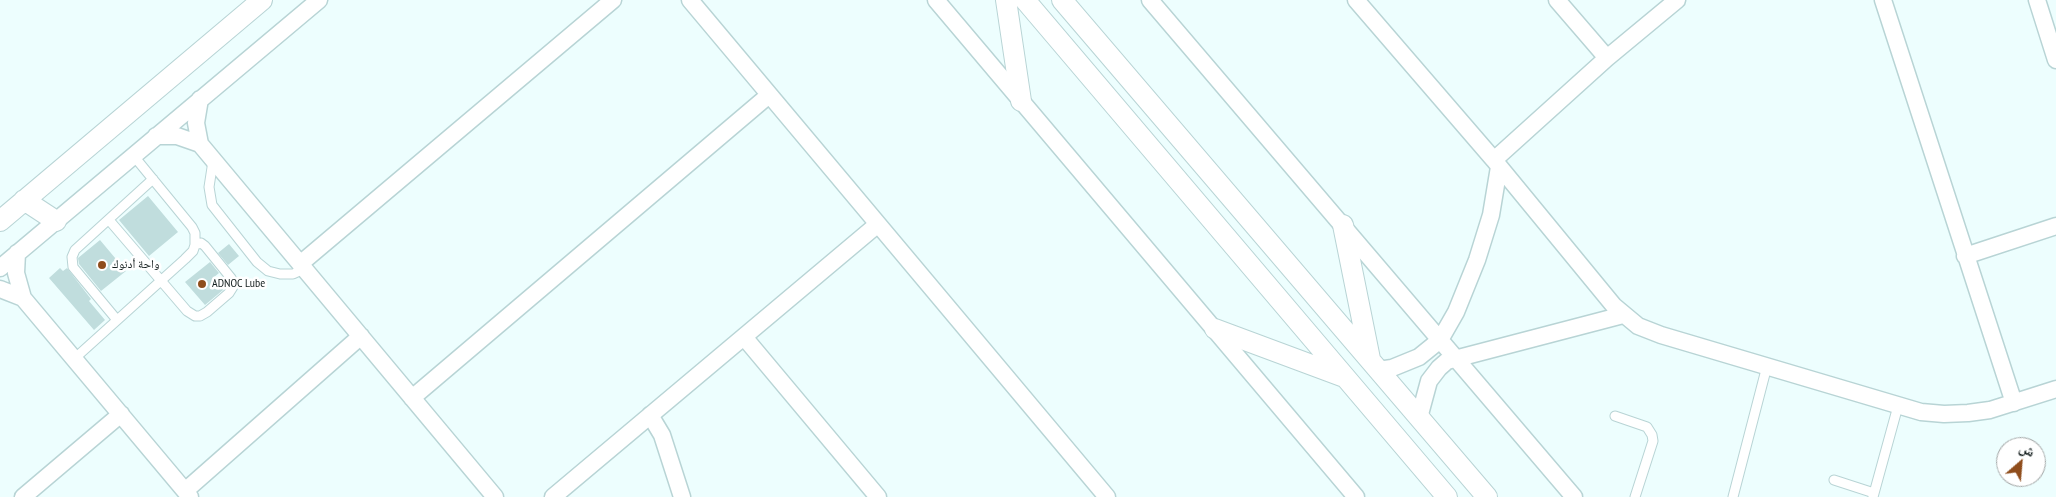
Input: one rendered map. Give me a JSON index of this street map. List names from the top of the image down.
{
  "places": ["واحة أدنوك", "ADNOC Lube"],
  "north": "top right"
}
